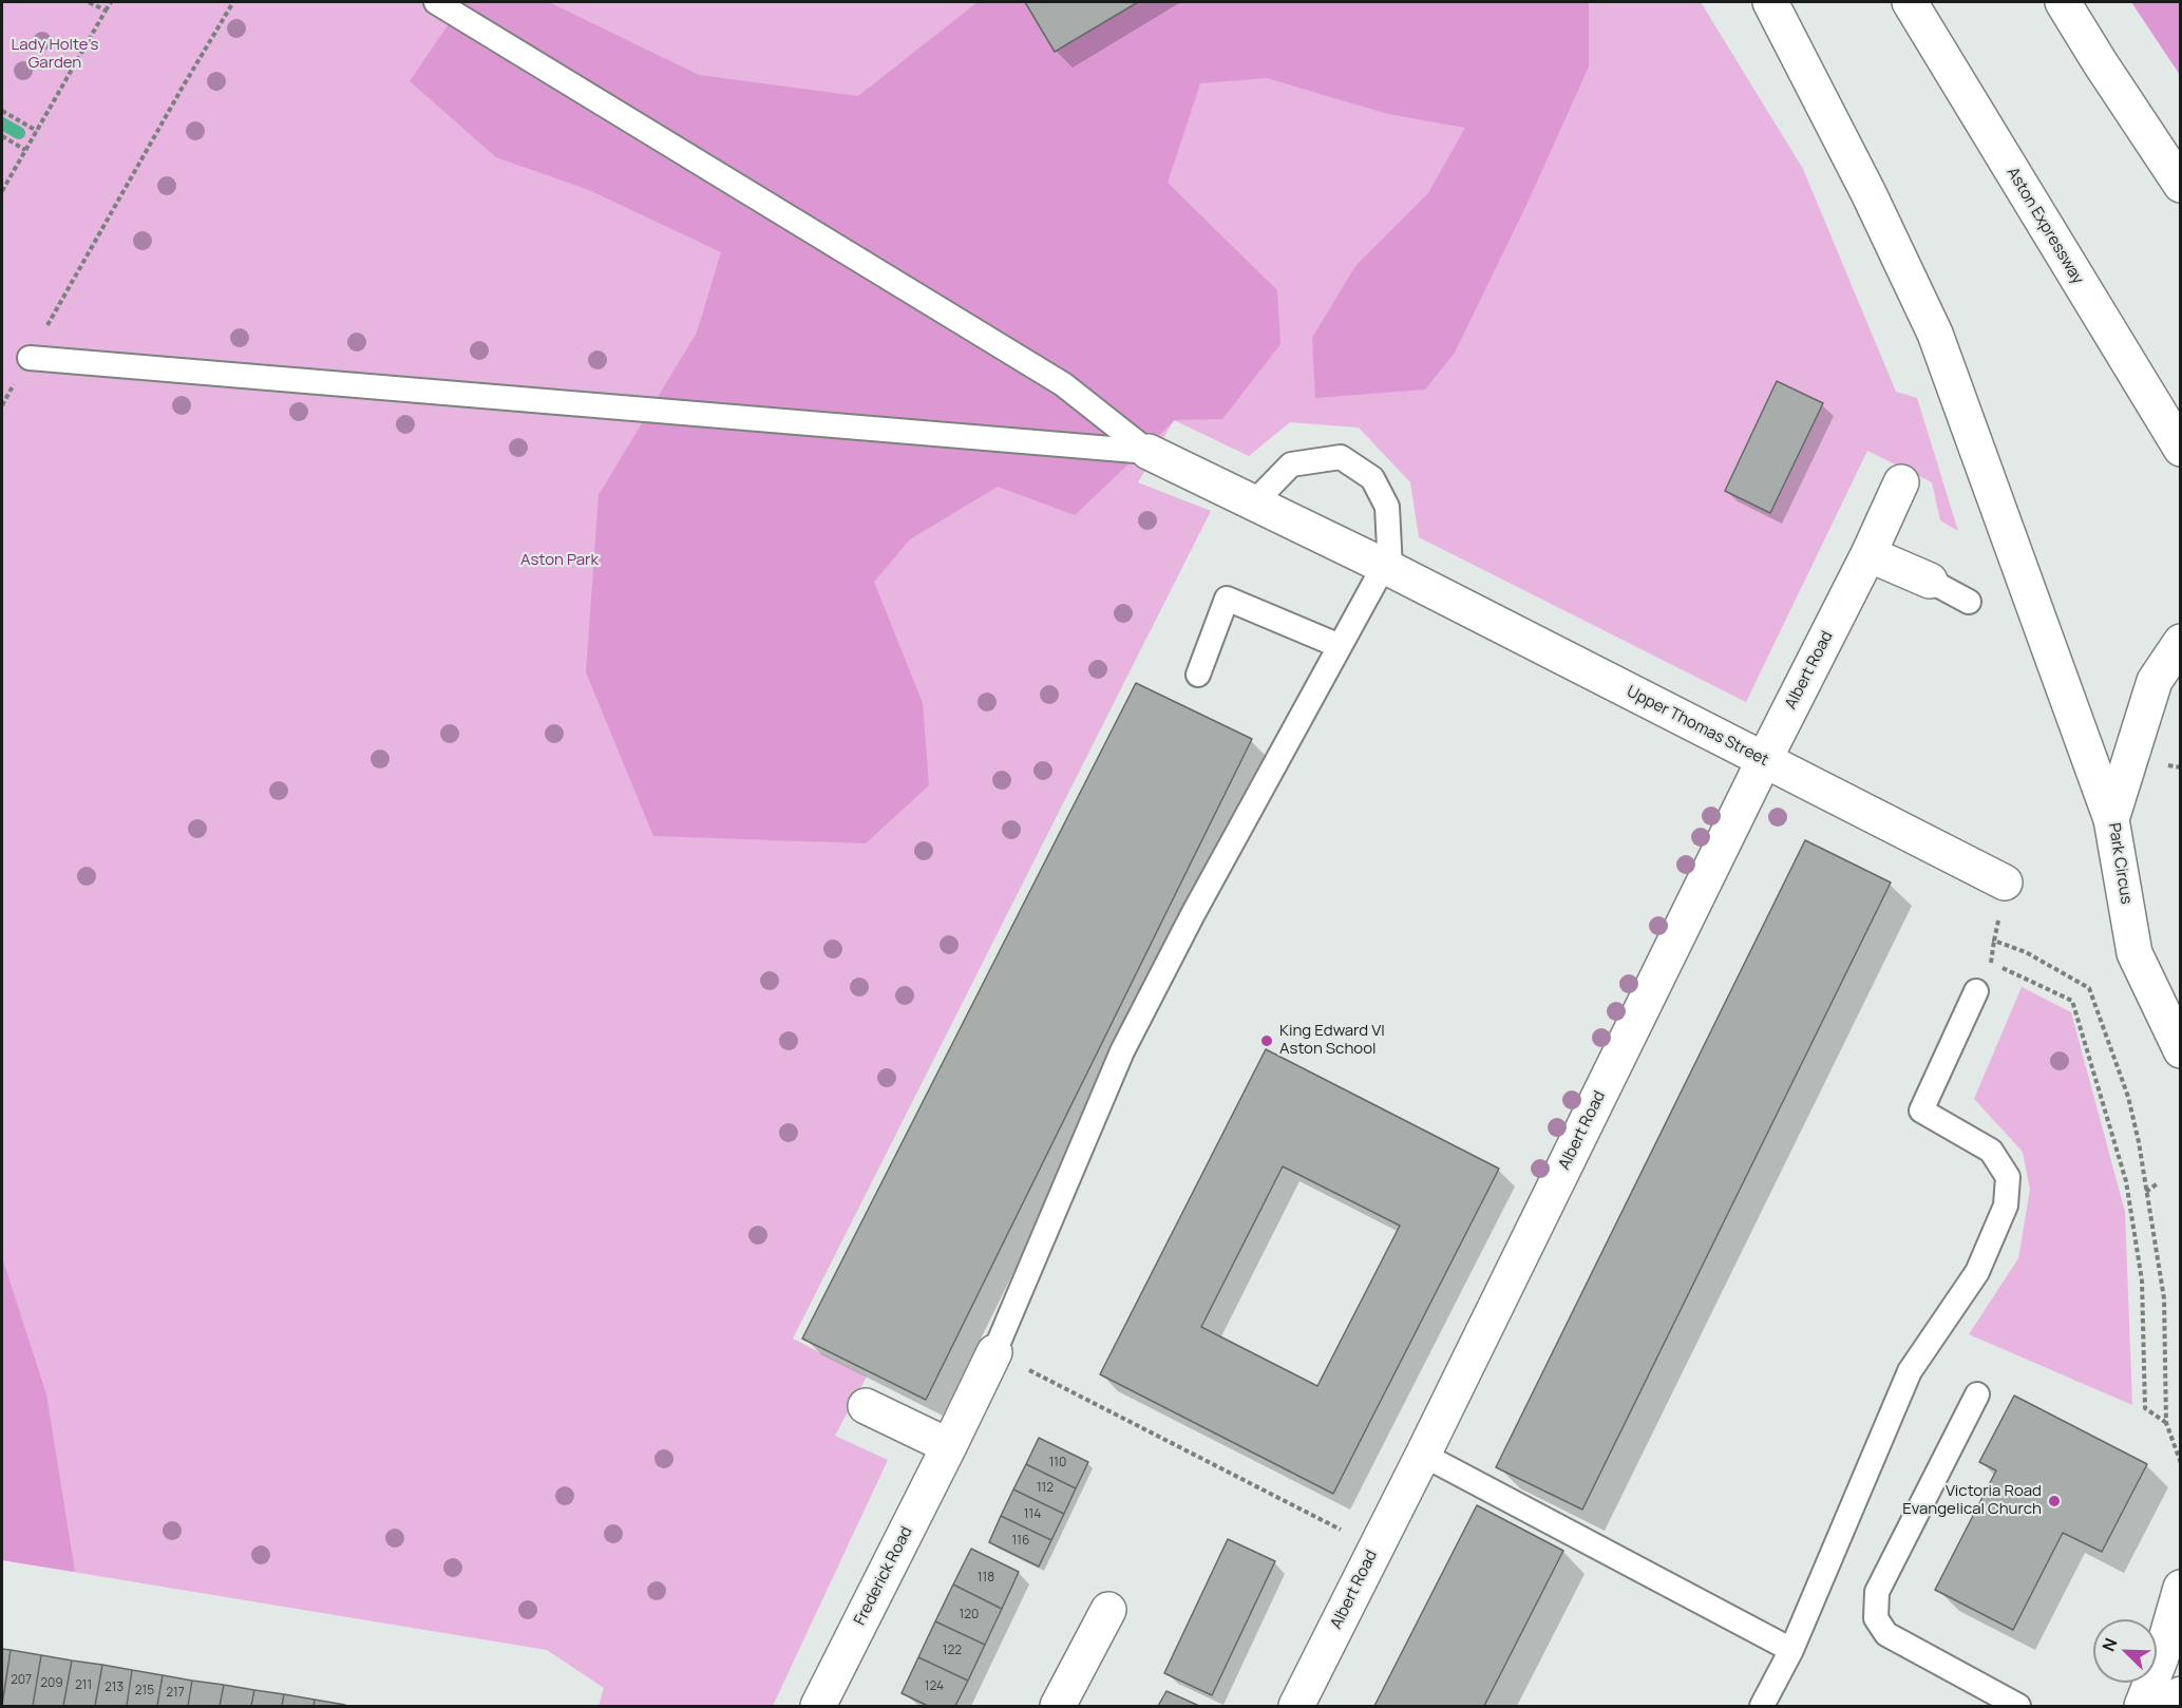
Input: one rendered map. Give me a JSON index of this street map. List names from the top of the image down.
{
  "streets": {
    "main road": [
      "Aston Expressway",
      "Albert Road",
      "Upper Thomas Street",
      "Park Circus",
      "Frederick Road"
    ]
  },
  "crossings": [
    ["Albert Road", "Upper Thomas Street"]
  ],
  "parks": ["Lady Holte's Garden", "Aston Park"],
  "places": ["King Edward VI Aston School", "Victoria Road Evangelical Church"],
  "house_numbers": [
    "110",
    "112",
    "114",
    "116",
    "118",
    "120",
    "122",
    "207",
    "209",
    "211",
    "124",
    "213",
    "215",
    "217"
  ],
  "north": "top left"
}
